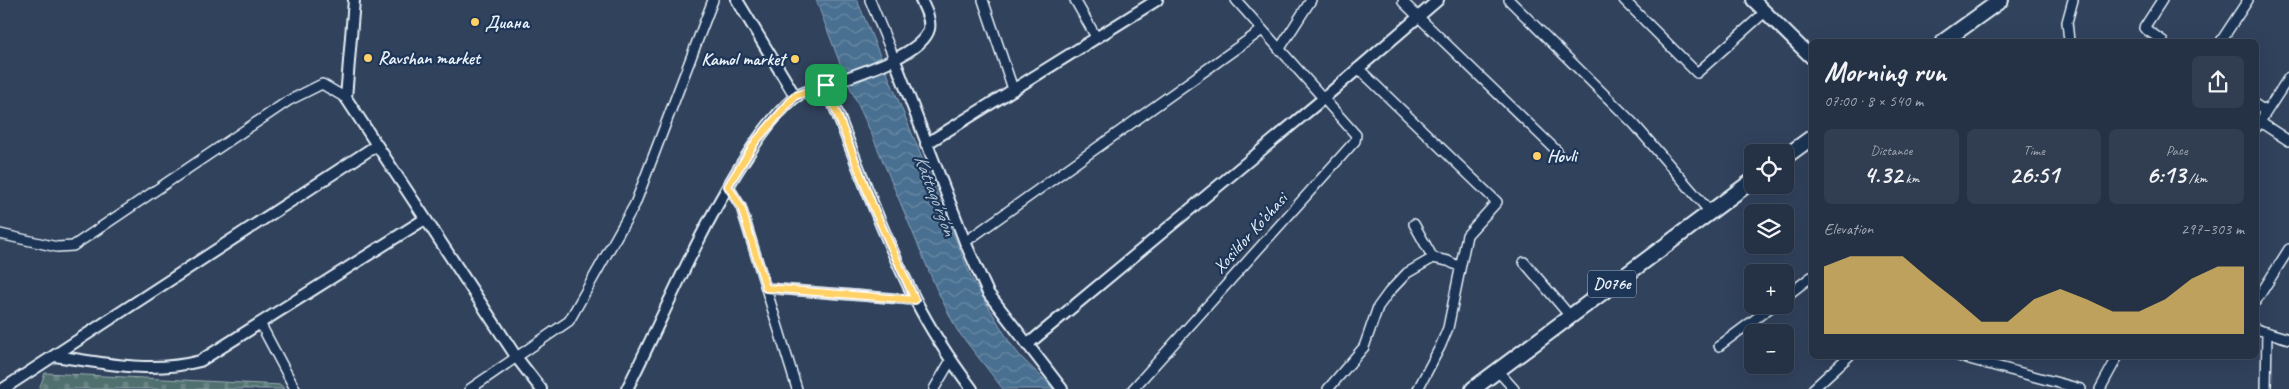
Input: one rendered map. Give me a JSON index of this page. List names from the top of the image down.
{
  "streets": {
    "main road": ["D076e"],
    "street": ["Xosildor Ko’chasi"]
  },
  "water": ["Kattaqo'rg'on"],
  "places": [
    "Диана",
    "Ravshan market",
    "Kamol market",
    "Hovli"
  ],
  "page": {
    "heading": ["Morning run", "07:00 · 8 × 540 m"],
    "stats": [
      ["Distance", "4.32 km"],
      ["Time", "26:51"],
      ["Pace", "6:13 /km"]
    ],
    "map_buttons": ["+", "−"],
    "chart": ["Elevation", "297–303 m"]
  }
}
